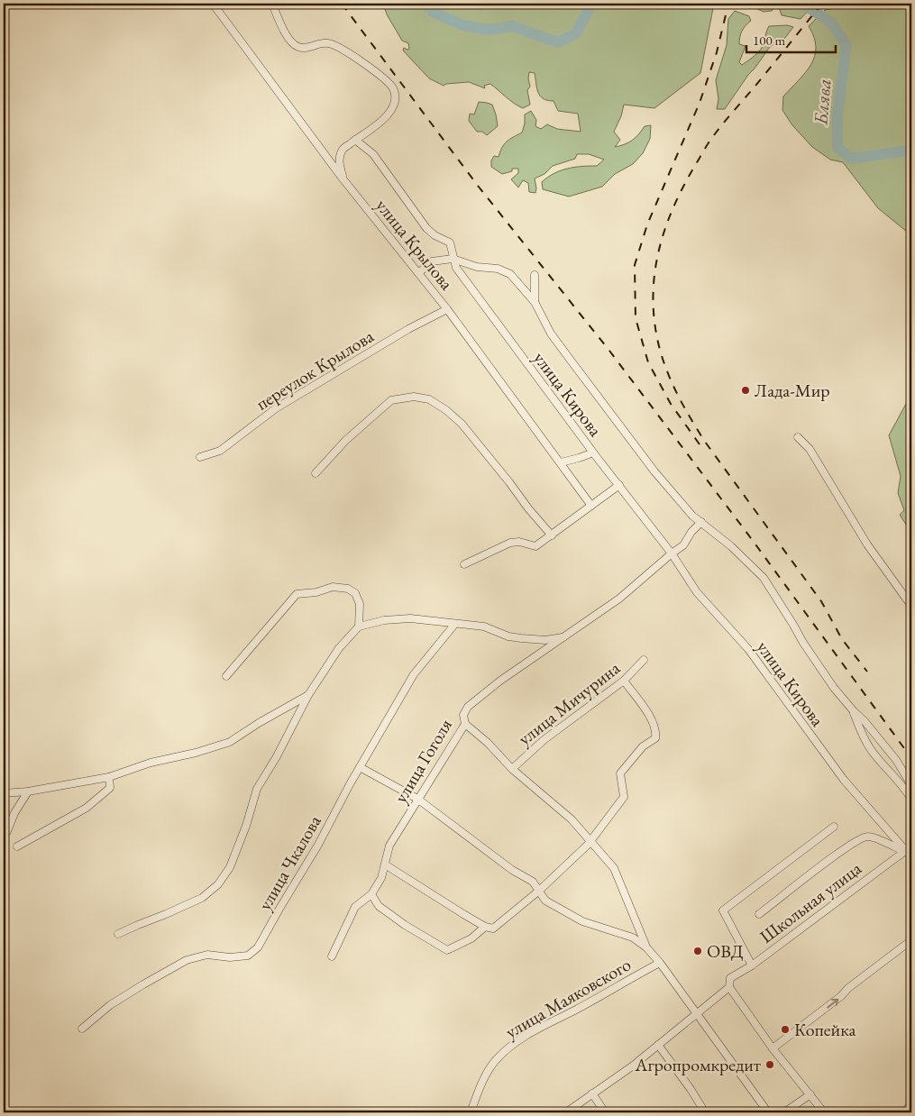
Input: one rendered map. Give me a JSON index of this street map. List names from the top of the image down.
{
  "streets": {
    "street": [
      "улица Крылова",
      "переулок Крылова",
      "улица Кирова",
      "улица Мичурина",
      "улица Гоголя",
      "улица Чкалова",
      "Школьная улица",
      "улица Маяковского"
    ]
  },
  "crossings": [
    ["улица Крылова", "переулок Крылова"],
    ["улица Кирова", "улица Гоголя"],
    ["улица Кирова", "Школьная улица"],
    ["улица Мичурина", "улица Гоголя"]
  ],
  "water": ["Блява"],
  "places": [
    "Лада-Мир",
    "ОВД",
    "Копейка",
    "Агропромкредит"
  ],
  "scale_bar": "100 m"
}
